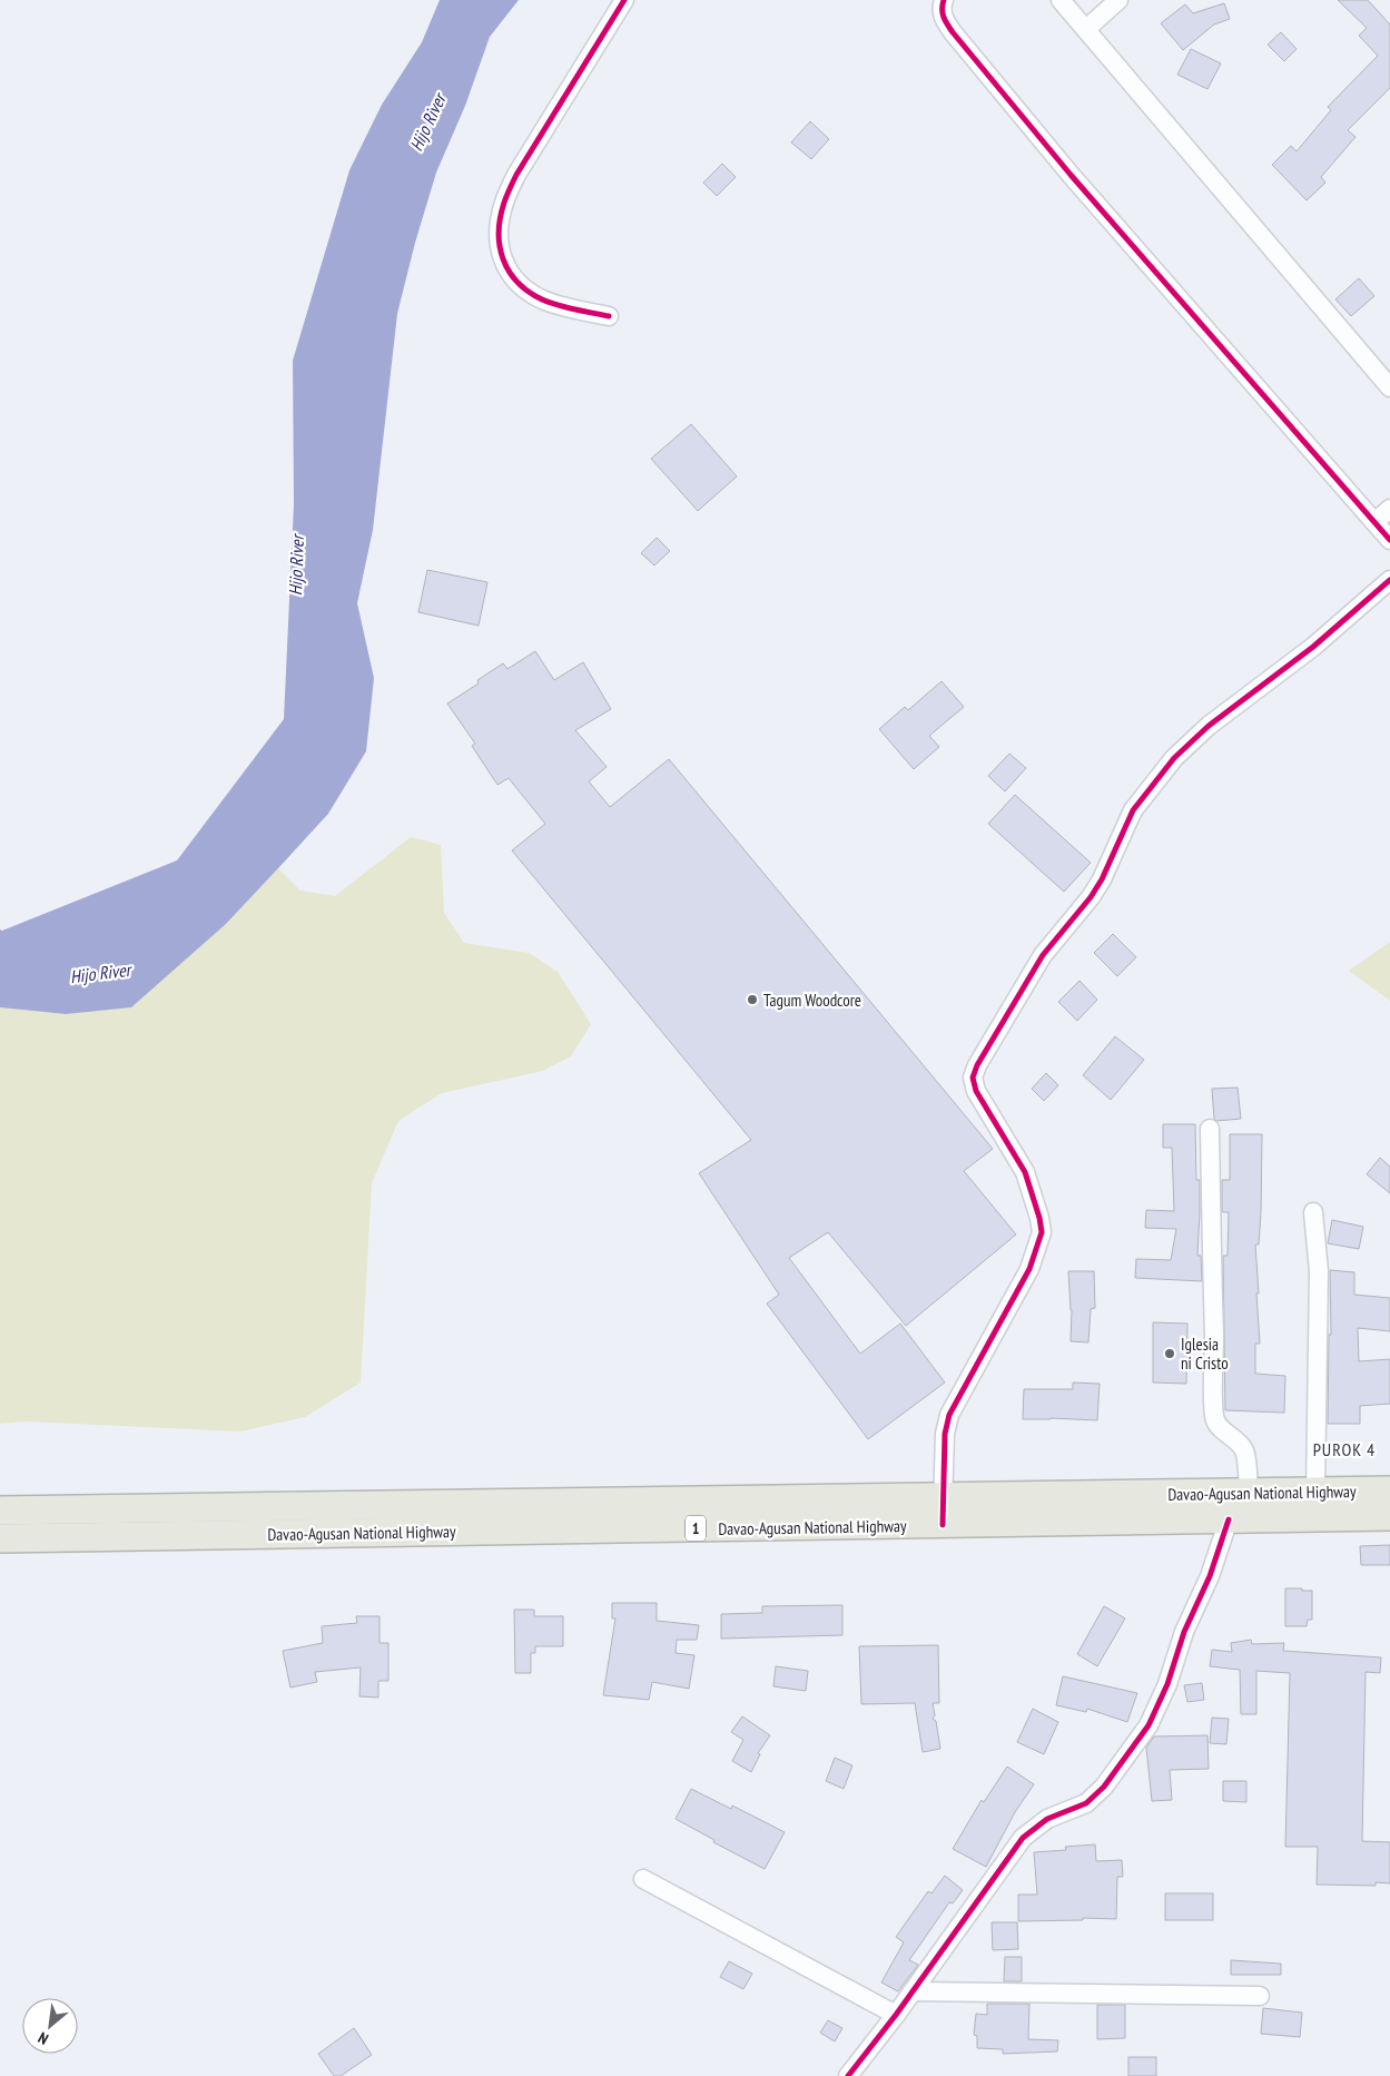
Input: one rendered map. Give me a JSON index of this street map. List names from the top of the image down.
{
  "streets": {
    "highway": ["Davao-Agusan National Highway", "1"]
  },
  "districts": ["PUROK 4"],
  "water": ["Hijo River"],
  "places": ["Tagum Woodcore", "Iglesia ni Cristo"],
  "north": "bottom left"
}
